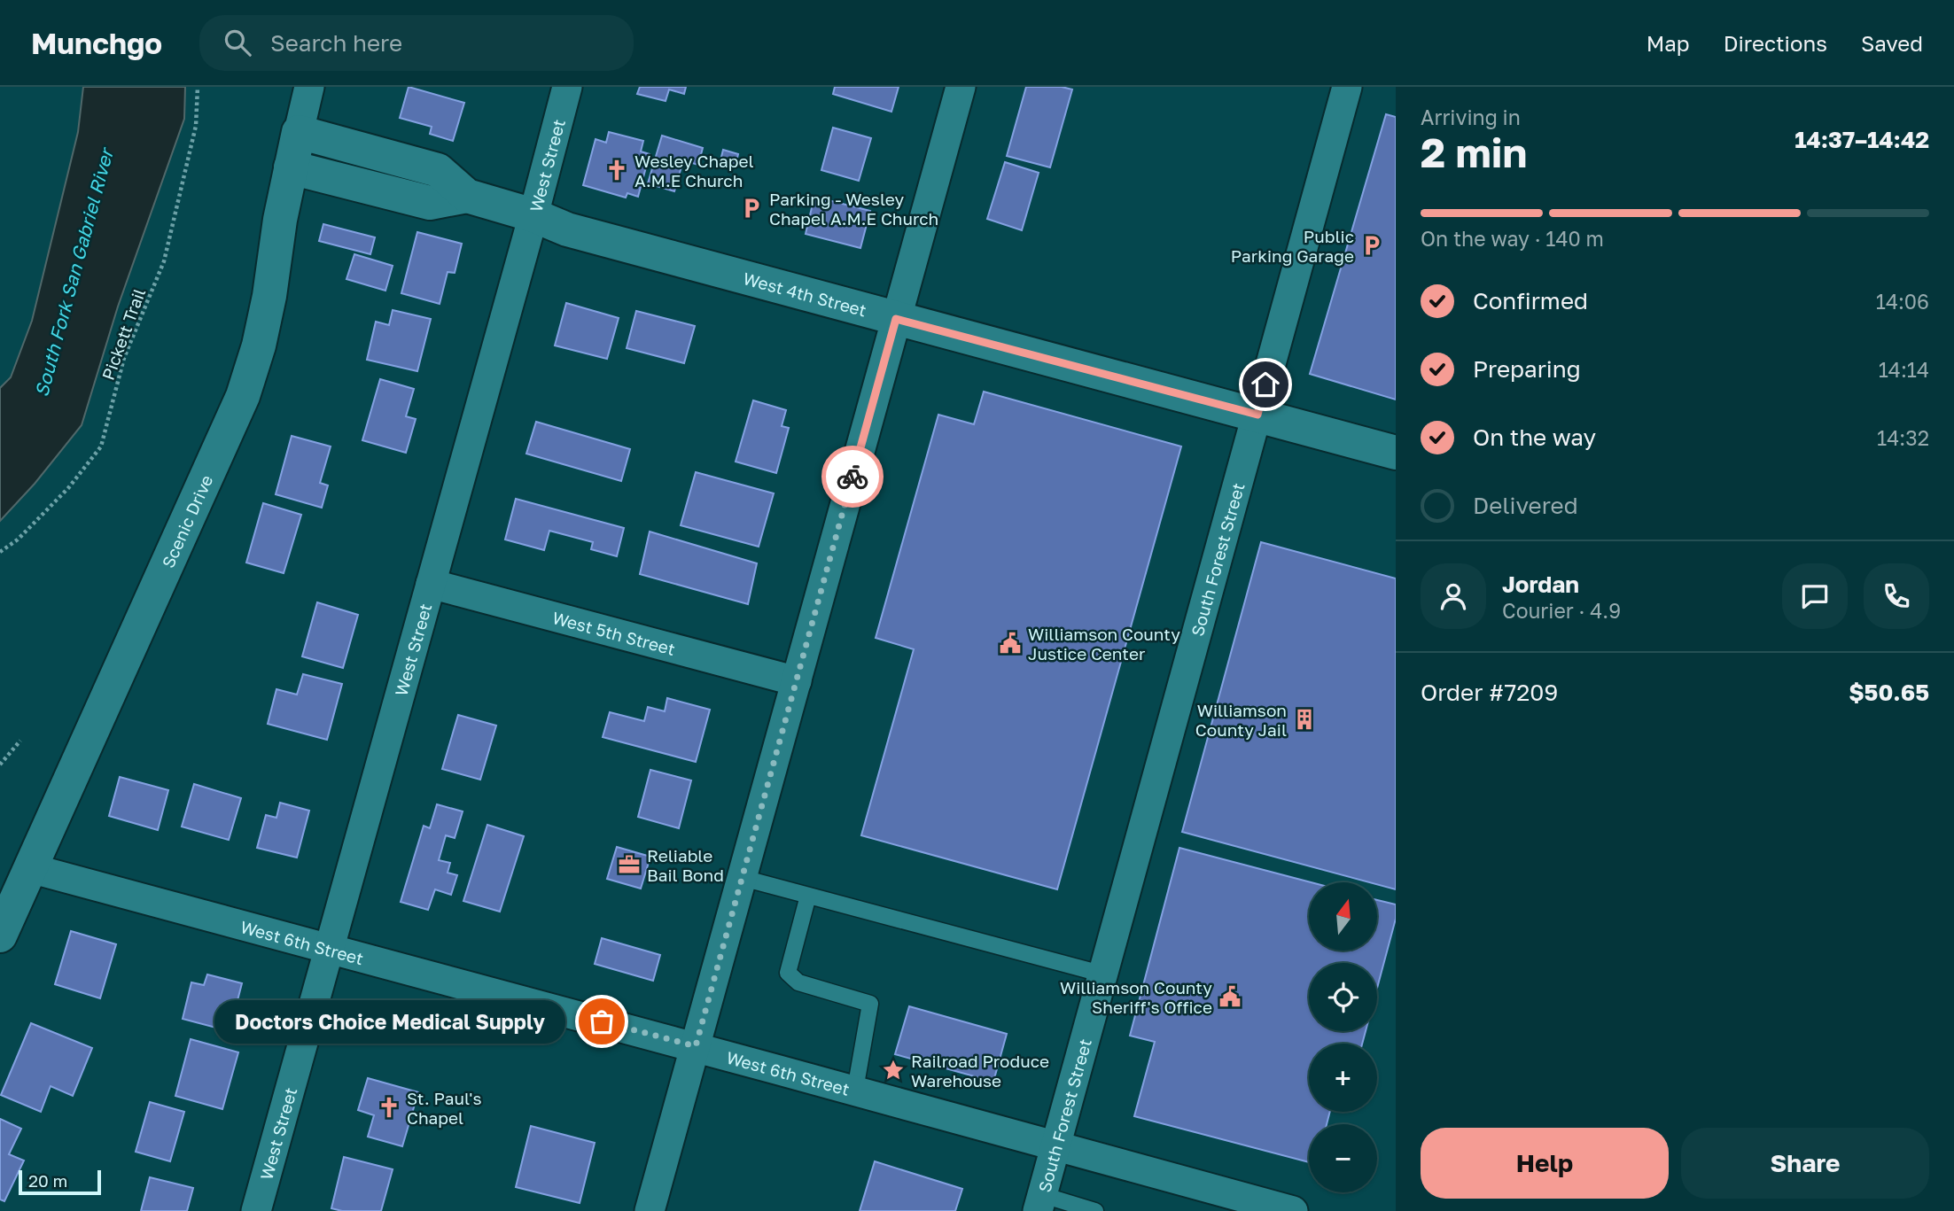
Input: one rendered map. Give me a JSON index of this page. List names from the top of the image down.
{
  "streets": {
    "street": [
      "West Street",
      "West 4th Street",
      "Scenic Drive",
      "South Forest Street",
      "West 5th Street",
      "West 6th Street"
    ],
    "path": ["Pickett Trail"]
  },
  "crossings": [
    ["West Street", "West 4th Street"],
    ["West Street", "West 5th Street"],
    ["West Street", "West 6th Street"],
    ["West 4th Street", "Scenic Drive"],
    ["West 4th Street", "South Forest Street"],
    ["Scenic Drive", "West 6th Street"],
    ["South Forest Street", "West 6th Street"]
  ],
  "water": ["South Fork San Gabriel River"],
  "places": {
    "church": ["Wesley Chapel A.M.E Church", "St. Paul's Chapel"],
    "parking": ["Parking - Wesley Chapel A.M.E Church", "Public Parking Garage"],
    "public building": ["Williamson County Justice Center", "Williamson County Sheriff's Office"],
    "building": ["Williamson County Jail"],
    "office": ["Reliable Bail Bond"],
    "other": ["Doctors Choice Medical Supply"],
    "place": ["Railroad Produce Warehouse"]
  },
  "scale_bar": "20 m",
  "north": "top",
  "page": {
    "header": "Munchgo",
    "search": "Search here",
    "nav": ["Map", "Directions", "Saved"],
    "heading": ["2 min", "Arriving in", "14:37–14:42"],
    "panel": [
      "Jordan",
      "Courier · 4.9",
      "Order #7209",
      "$50.65"
    ],
    "bar": "On the way · 140 m",
    "list": [
      ["Confirmed", "14:06"],
      ["Preparing", "14:14"],
      ["On the way", "14:32"],
      "Delivered"
    ],
    "map_buttons": ["+", "−"],
    "bubble": "Doctors Choice Medical Supply",
    "buttons": ["Help", "Share"],
    "scale": "20 m"
  }
}
